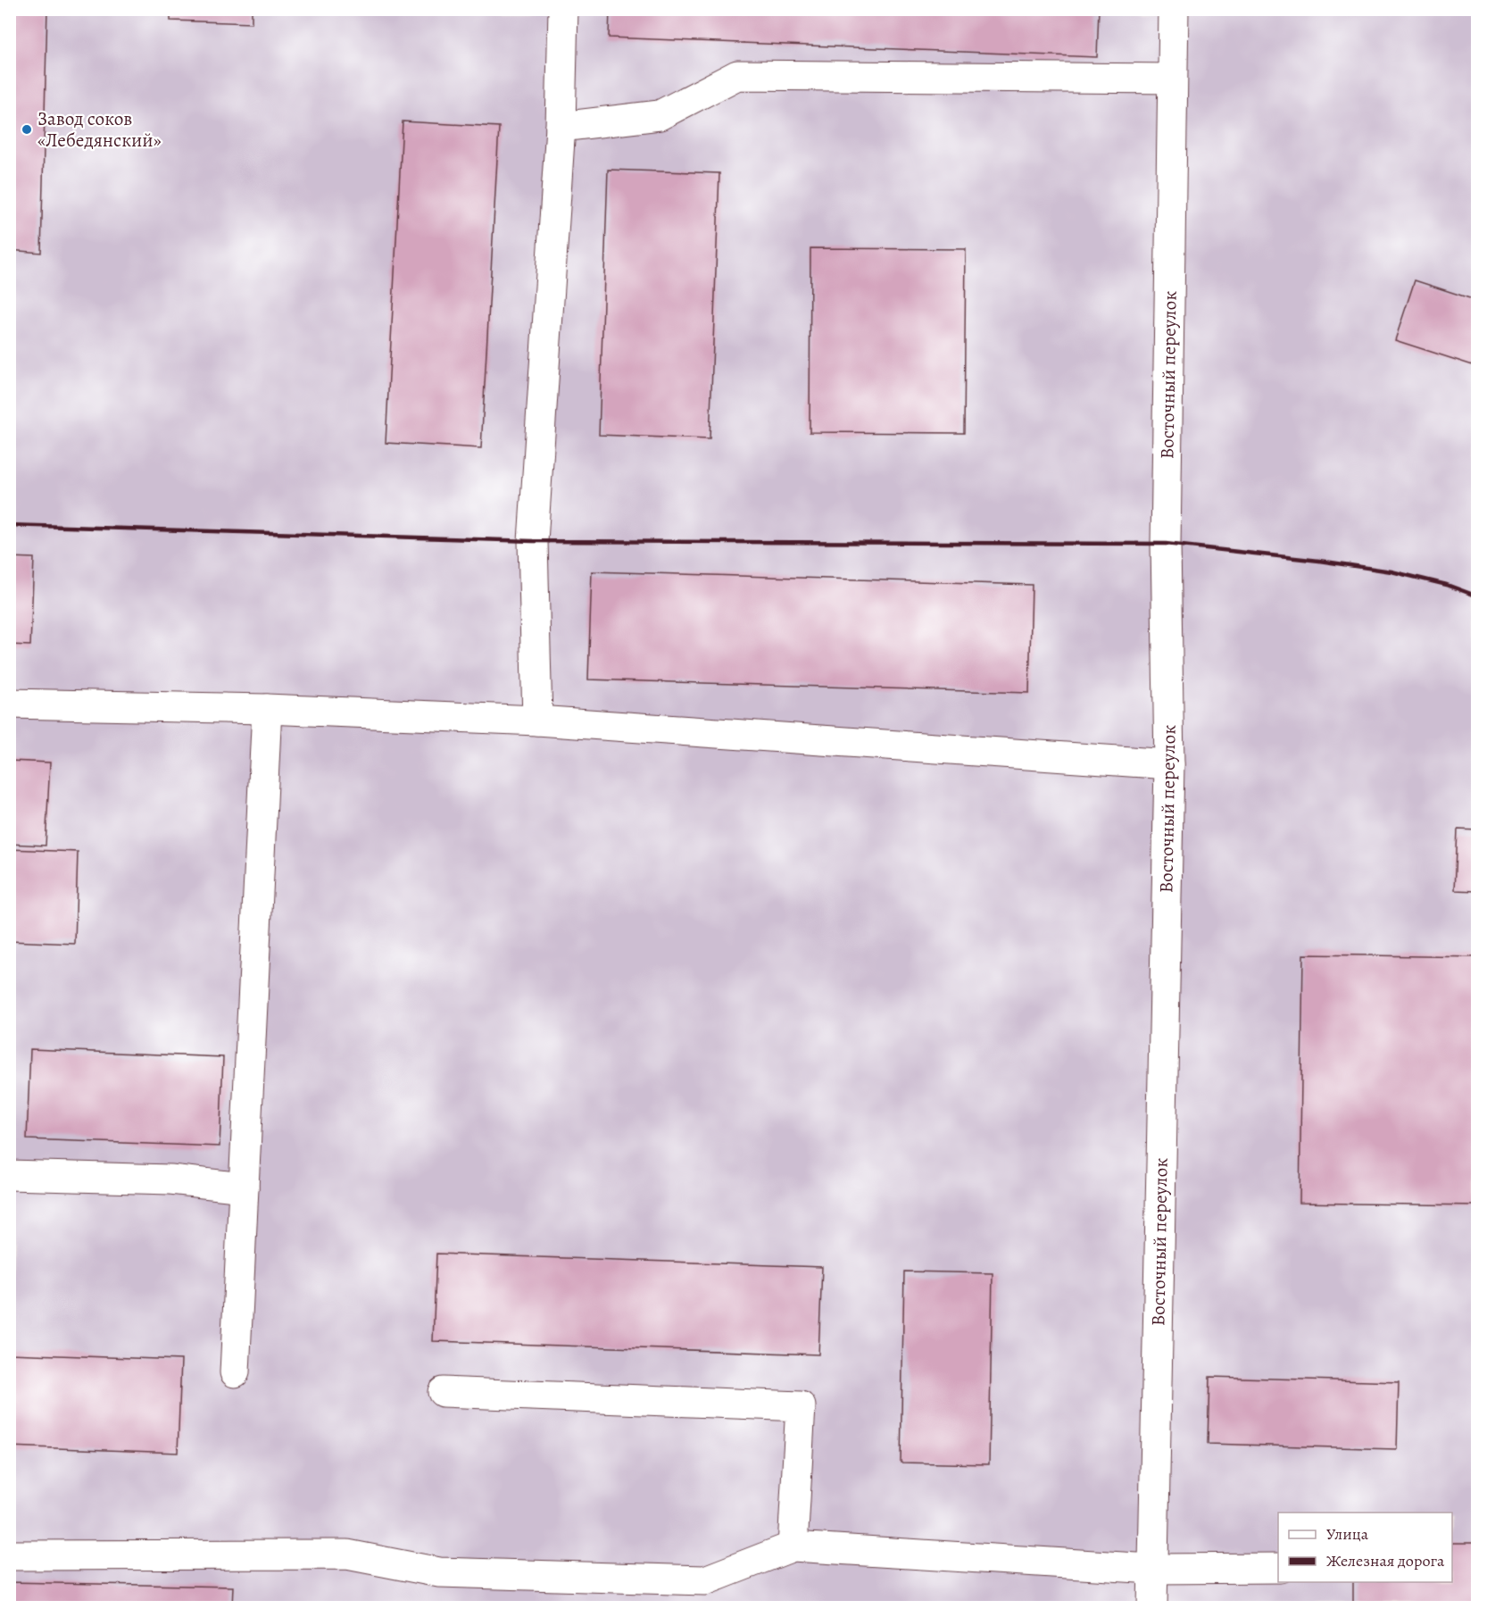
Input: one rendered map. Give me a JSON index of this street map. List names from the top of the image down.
{
  "streets": {
    "street": ["Восточный переулок"]
  },
  "places": ["Завод соков «Лебедянский»"],
  "legend": ["Улица", "Железная дорога"]
}
